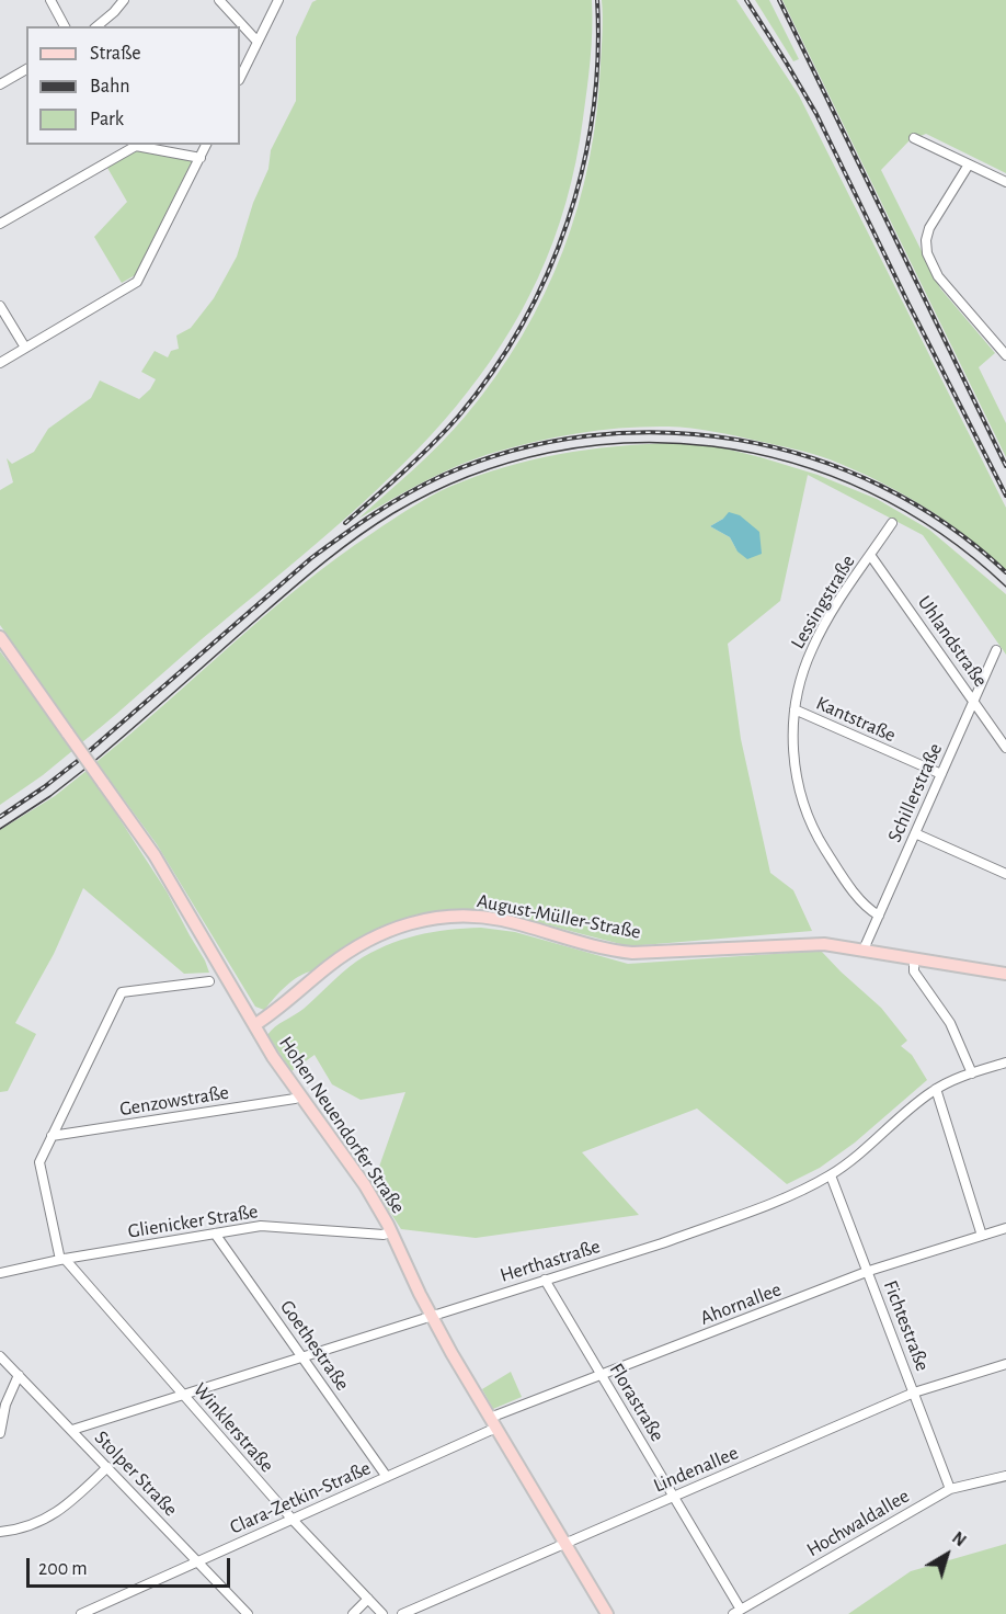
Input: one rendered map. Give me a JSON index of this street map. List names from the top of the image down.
{
  "streets": {
    "main road": ["August-Müller-Straße", "Hohen Neuendorfer Straße"],
    "street": [
      "Lessingstraße",
      "Uhlandstraße",
      "Kantstraße",
      "Schillerstraße",
      "Genzowstraße",
      "Glienicker Straße",
      "Herthastraße",
      "Ahornallee",
      "Fichtestraße",
      "Goethestraße",
      "Florastraße",
      "Winklerstraße",
      "Lindenallee",
      "Stolper Straße",
      "Clara-Zetkin-Straße",
      "Hochwaldallee"
    ]
  },
  "crossings": [
    ["Lessingstraße", "Uhlandstraße"],
    ["Lessingstraße", "Kantstraße"],
    ["Lessingstraße", "Schillerstraße"],
    ["Uhlandstraße", "Schillerstraße"],
    ["Kantstraße", "Schillerstraße"],
    ["Schillerstraße", "August-Müller-Straße"],
    ["August-Müller-Straße", "Hohen Neuendorfer Straße"],
    ["Genzowstraße", "Hohen Neuendorfer Straße"],
    ["Hohen Neuendorfer Straße", "Glienicker Straße"],
    ["Hohen Neuendorfer Straße", "Herthastraße"],
    ["Hohen Neuendorfer Straße", "Ahornallee"],
    ["Hohen Neuendorfer Straße", "Lindenallee"],
    ["Hohen Neuendorfer Straße", "Clara-Zetkin-Straße"],
    ["Glienicker Straße", "Goethestraße"],
    ["Glienicker Straße", "Winklerstraße"],
    ["Herthastraße", "Fichtestraße"],
    ["Herthastraße", "Goethestraße"],
    ["Herthastraße", "Florastraße"],
    ["Herthastraße", "Winklerstraße"],
    ["Herthastraße", "Stolper Straße"],
    ["Ahornallee", "Fichtestraße"],
    ["Ahornallee", "Florastraße"],
    ["Ahornallee", "Clara-Zetkin-Straße"],
    ["Fichtestraße", "Lindenallee"],
    ["Fichtestraße", "Hochwaldallee"],
    ["Goethestraße", "Clara-Zetkin-Straße"],
    ["Florastraße", "Lindenallee"],
    ["Florastraße", "Hochwaldallee"],
    ["Winklerstraße", "Clara-Zetkin-Straße"],
    ["Stolper Straße", "Clara-Zetkin-Straße"]
  ],
  "legend": ["Straße", "Bahn", "Park"],
  "scale_bar": "200 m",
  "north": "top right"
}
